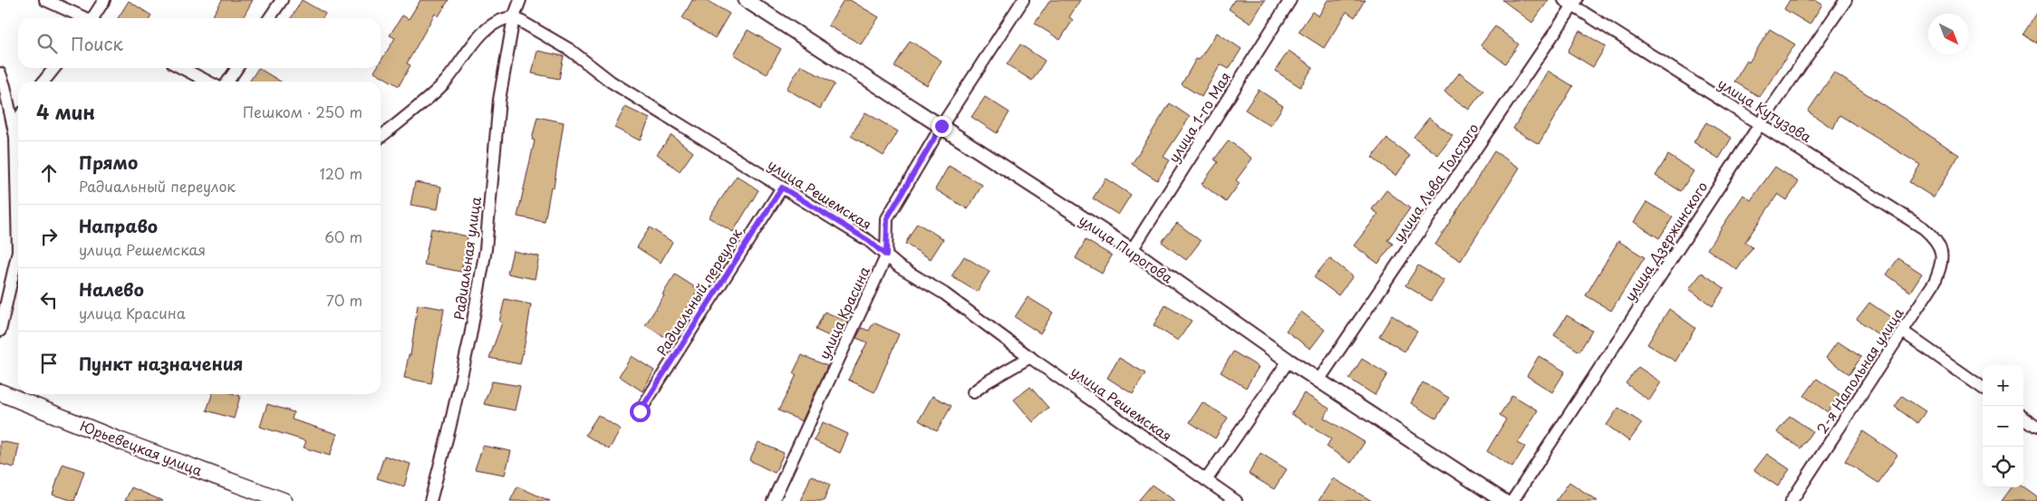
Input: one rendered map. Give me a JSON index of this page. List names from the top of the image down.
{
  "streets": {
    "main road": ["Юрьевецкая улица"],
    "street": [
      "улица Кутузова",
      "улица 1-го Мая",
      "улица Льва Толстого",
      "улица Решемская",
      "улица Дзержинского",
      "улица Пирогова",
      "Радиальная улица",
      "Радиальный переулок",
      "улица Красина",
      "2-я Напольная улица"
    ]
  },
  "crossings": [
    ["улица Кутузова", "улица Льва Толстого"],
    ["улица Кутузова", "улица Дзержинского"],
    ["улица Кутузова", "2-я Напольная улица"],
    ["улица 1-го Мая", "улица Пирогова"],
    ["улица Льва Толстого", "улица Пирогова"],
    ["улица Решемская", "Радиальная улица"],
    ["улица Решемская", "Радиальный переулок"],
    ["улица Решемская", "улица Красина"],
    ["улица Пирогова", "улица Красина"]
  ],
  "north": "bottom right",
  "page": {
    "search": "Поиск",
    "heading": ["4 мин", "Пешком · 250 m"],
    "list": [
      ["Прямо", "Радиальный переулок", "120 m"],
      ["Направо", "улица Решемская", "60 m"],
      ["Налево", "улица Красина", "70 m"],
      "Пункт назначения"
    ],
    "map_buttons": ["+", "−"]
  }
}
